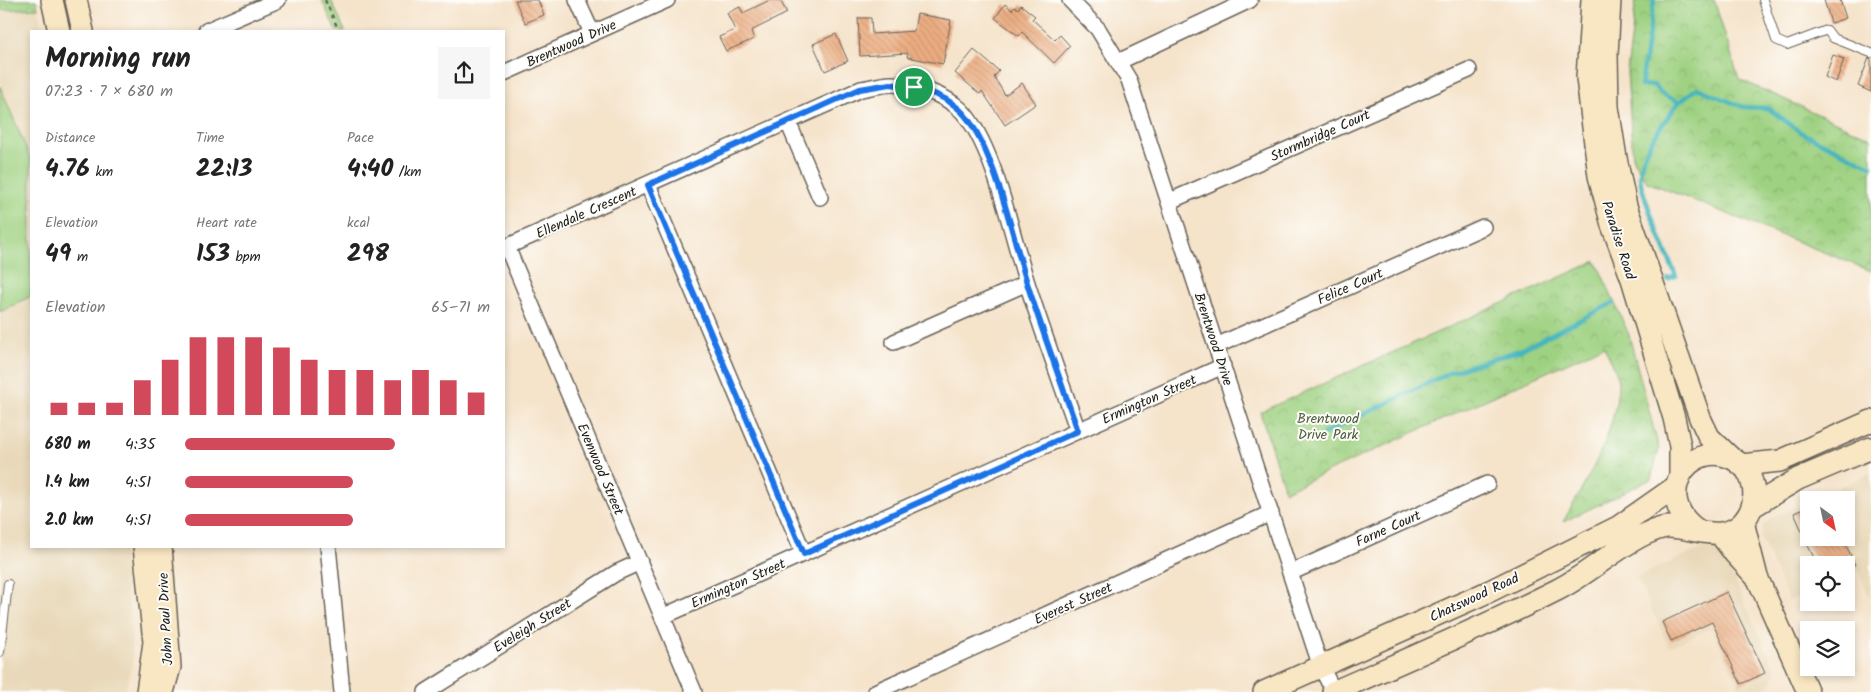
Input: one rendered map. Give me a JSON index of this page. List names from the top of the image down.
{
  "streets": {
    "main road": ["Paradise Road", "Chatswood Road", "John Paul Drive"],
    "street": [
      "Brentwood Drive",
      "Stormbridge Court",
      "Ellendale Crescent",
      "Felice Court",
      "Ermington Street",
      "Evenwood Street",
      "Farne Court",
      "Everest Street",
      "Eveleigh Street"
    ]
  },
  "crossings": [
    ["Brentwood Drive", "Stormbridge Court"],
    ["Brentwood Drive", "Felice Court"],
    ["Brentwood Drive", "Ermington Street"],
    ["Brentwood Drive", "Farne Court"],
    ["Brentwood Drive", "Chatswood Road"],
    ["Brentwood Drive", "Everest Street"],
    ["Ellendale Crescent", "Ermington Street"],
    ["Ellendale Crescent", "Evenwood Street"],
    ["Paradise Road", "Chatswood Road"],
    ["Ermington Street", "Evenwood Street"],
    ["Evenwood Street", "Eveleigh Street"]
  ],
  "parks": ["Brentwood Drive Park"],
  "north": "bottom right",
  "page": {
    "heading": ["Morning run", "07:23 · 7 × 680 m"],
    "stats": [
      ["Distance", "4.76 km"],
      ["Time", "22:13"],
      ["Pace", "4:40 /km"],
      ["Elevation", "49 m"],
      ["Heart rate", "153 bpm"],
      ["kcal", "298"]
    ],
    "chart": ["Elevation", "65–71 m"],
    "list": [
      {
        "name": "680 m",
        "note": "4:35"
      },
      {
        "name": "1.4 km",
        "note": "4:51"
      },
      {
        "name": "2.0 km",
        "note": "4:51"
      }
    ]
  }
}
